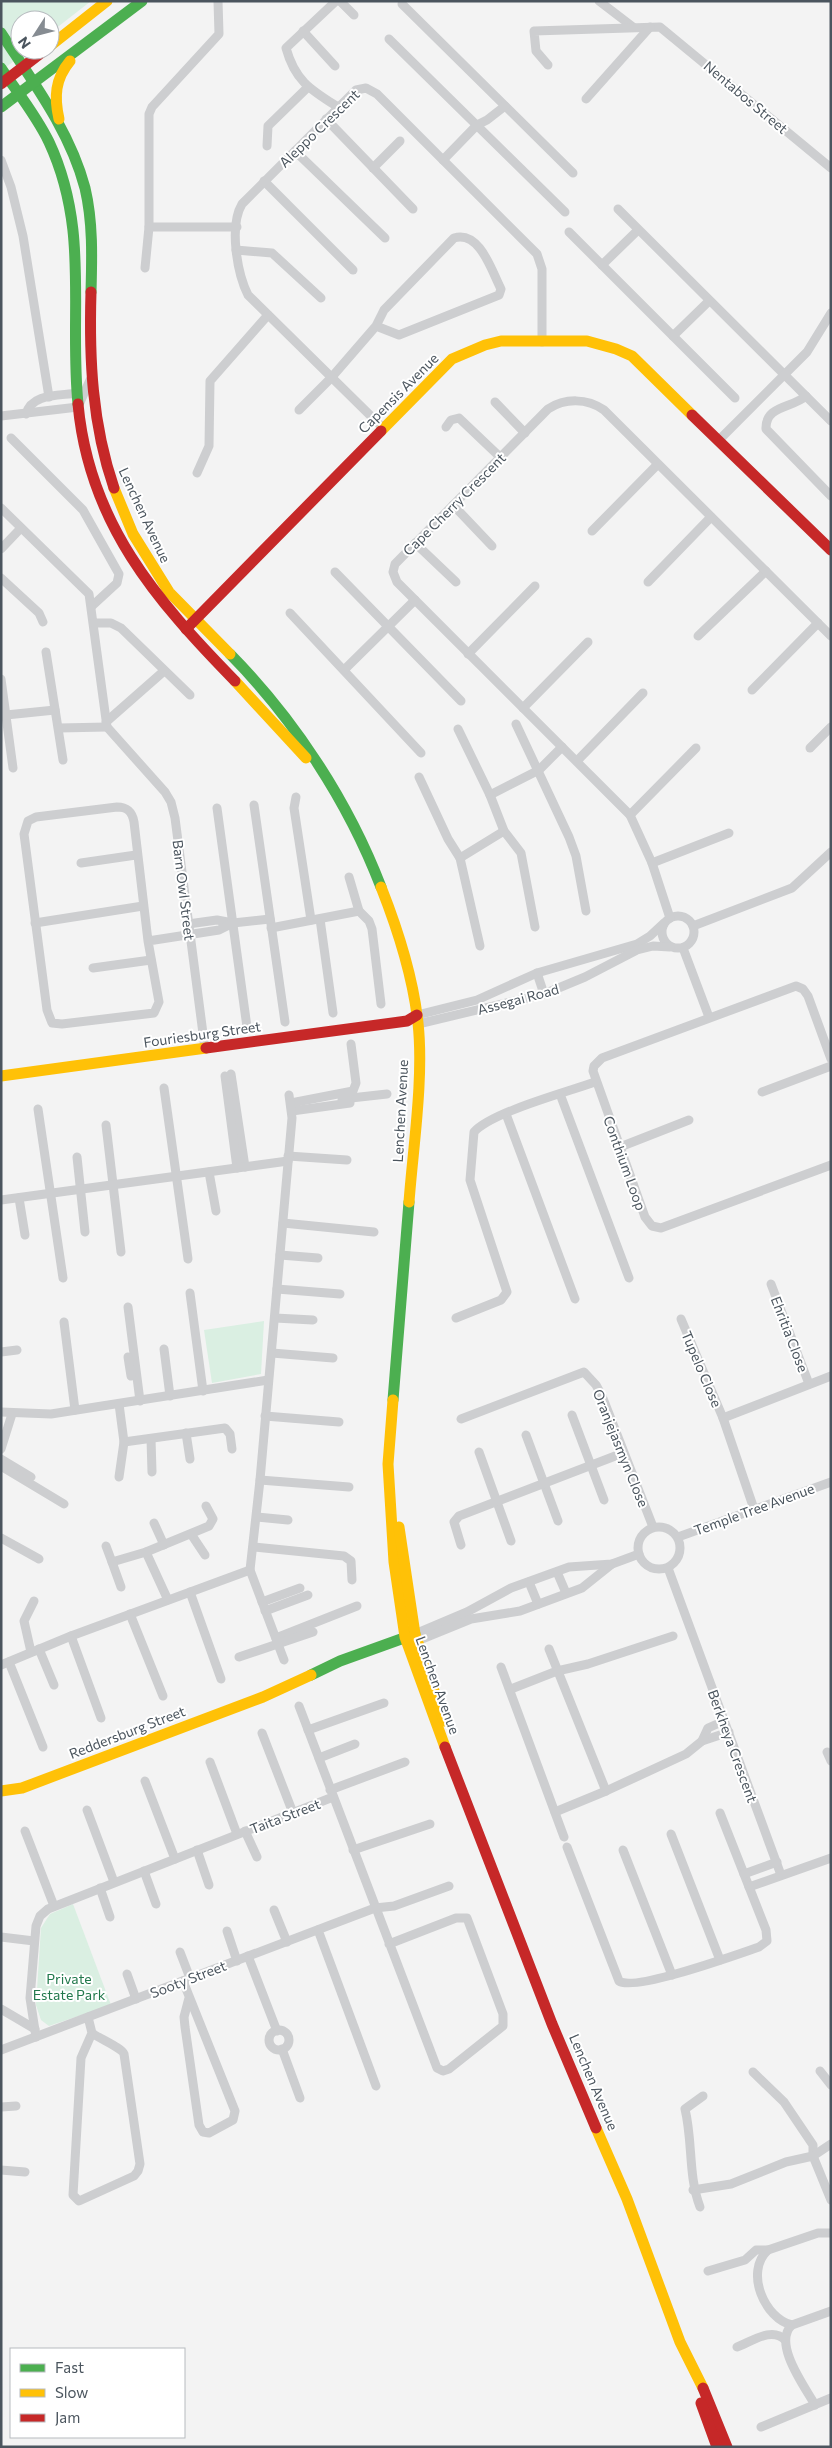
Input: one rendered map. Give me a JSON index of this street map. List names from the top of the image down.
{
  "streets": {
    "main road": [
      "Capensis Avenue",
      "Lenchen Avenue",
      "Fouriesburg Street",
      "Reddersburg Street"
    ],
    "street": [
      "Nentabos Street",
      "Aleppo Crescent",
      "Cape Cherry Crescent",
      "Barn Owl Street",
      "Assegai Road",
      "Conthium Loop",
      "Ehritia Close",
      "Tupelo Close",
      "Oranjejasmyn Close",
      "Temple Tree Avenue",
      "Berkheya Crescent",
      "Taita Street",
      "Sooty Street"
    ]
  },
  "crossings": [
    ["Aleppo Crescent", "Capensis Avenue"],
    ["Capensis Avenue", "Lenchen Avenue"],
    ["Cape Cherry Crescent", "Assegai Road"],
    ["Lenchen Avenue", "Assegai Road"],
    ["Lenchen Avenue", "Fouriesburg Street"],
    ["Lenchen Avenue", "Reddersburg Street"],
    ["Barn Owl Street", "Fouriesburg Street"],
    ["Assegai Road", "Fouriesburg Street"],
    ["Tupelo Close", "Temple Tree Avenue"],
    ["Oranjejasmyn Close", "Temple Tree Avenue"],
    ["Oranjejasmyn Close", "Berkheya Crescent"],
    ["Temple Tree Avenue", "Berkheya Crescent"],
    ["Taita Street", "Sooty Street"]
  ],
  "parks": ["Private Estate Park"],
  "legend": ["Fast", "Slow", "Jam"],
  "north": "bottom left"
}
